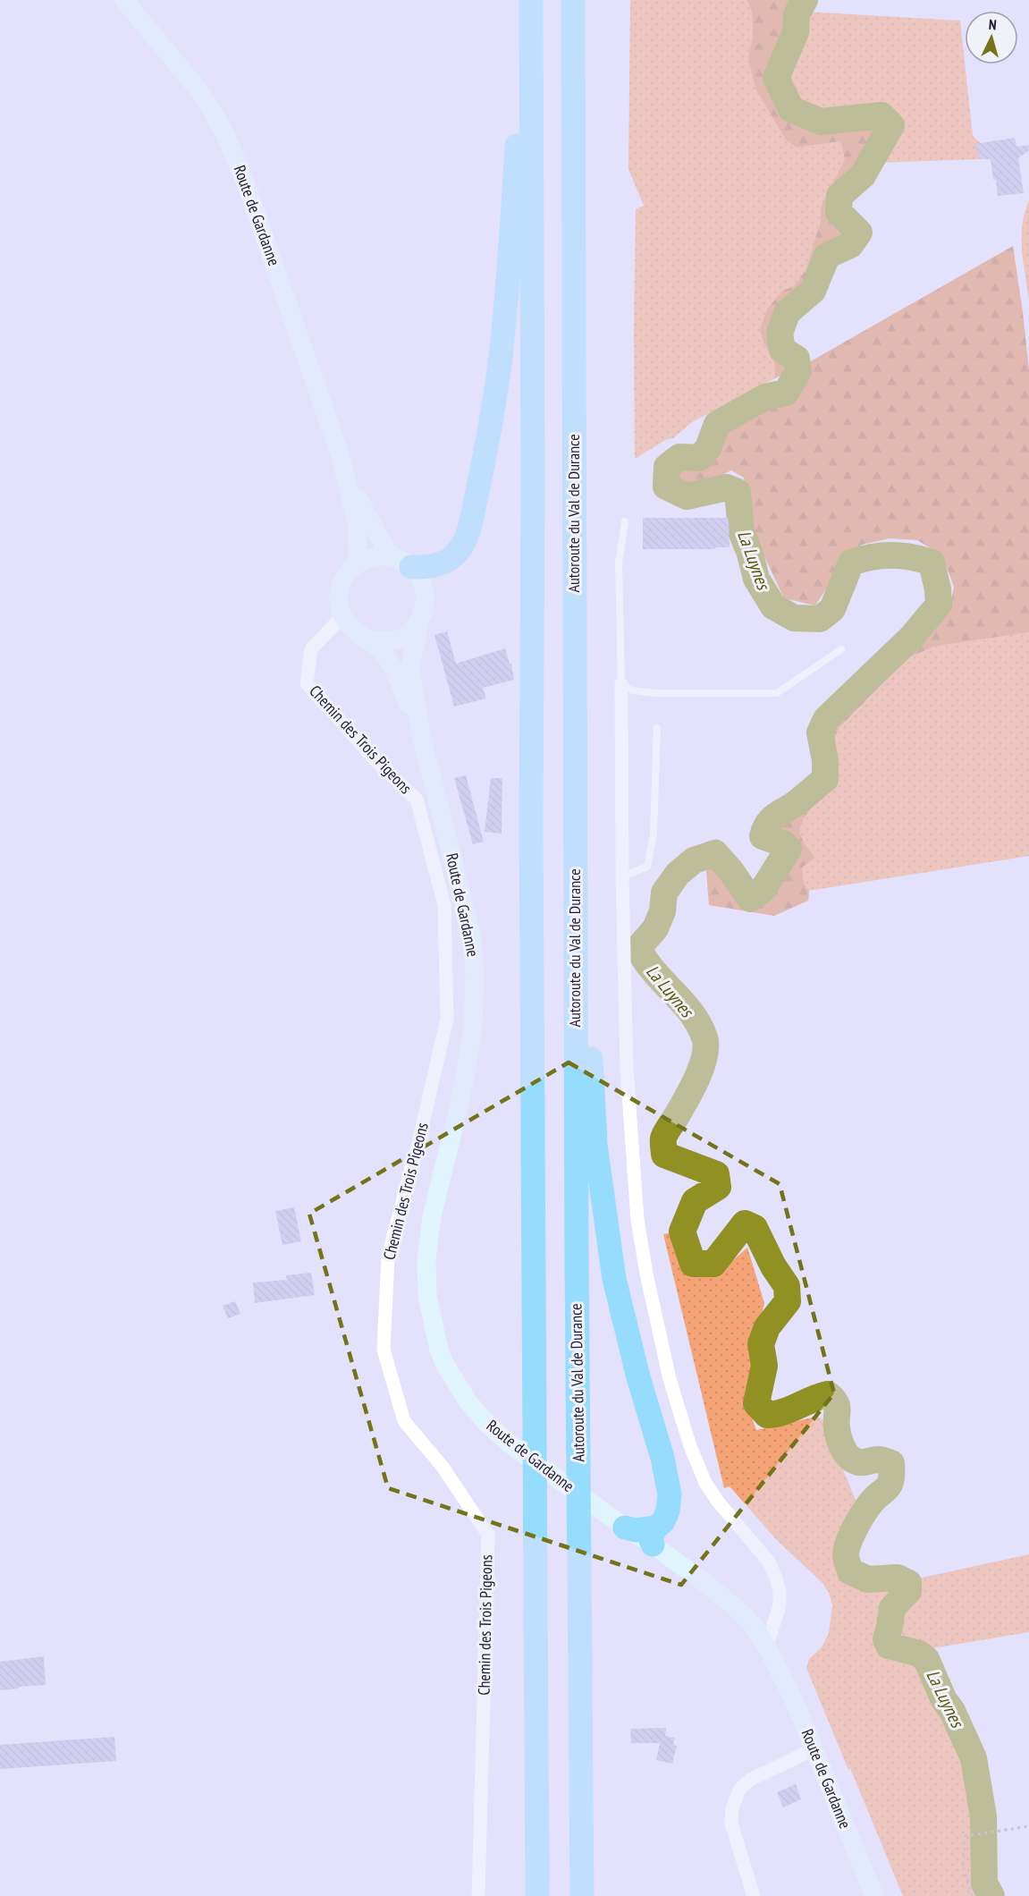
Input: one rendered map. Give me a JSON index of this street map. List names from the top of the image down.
{
  "streets": {
    "highway": ["Autoroute du Val de Durance"],
    "main road": ["Route de Gardanne"],
    "street": ["Chemin des Trois Pigeons"]
  },
  "water": ["La Luynes"],
  "north": "top"
}
